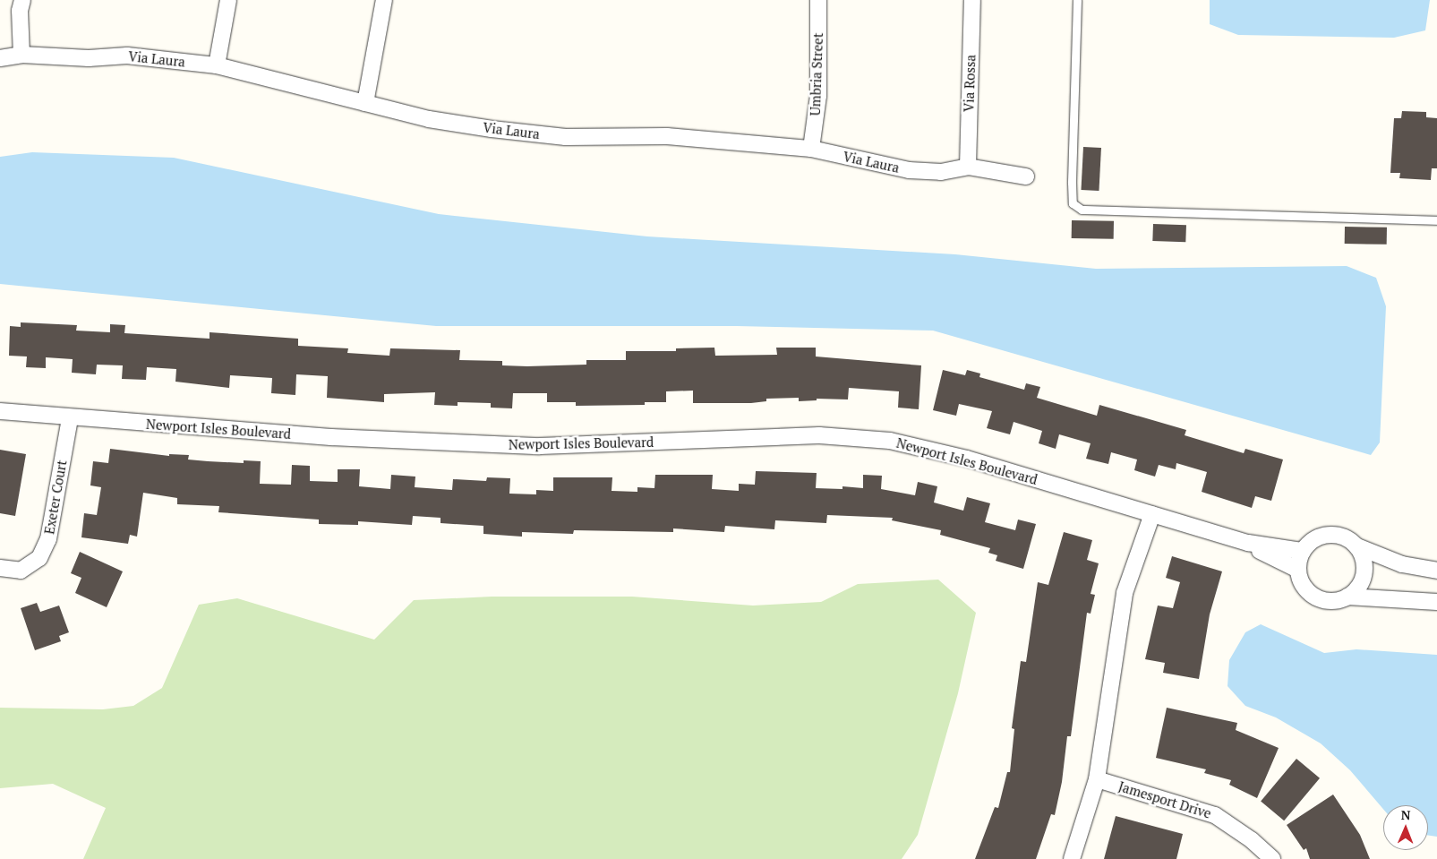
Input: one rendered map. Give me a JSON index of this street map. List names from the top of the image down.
{
  "streets": {
    "street": [
      "Via Laura",
      "Umbria Street",
      "Via Rossa",
      "Newport Isles Boulevard",
      "Exeter Court",
      "Jamesport Drive"
    ]
  },
  "crossings": [
    ["Via Laura", "Umbria Street"],
    ["Via Laura", "Via Rossa"],
    ["Newport Isles Boulevard", "Exeter Court"]
  ],
  "north": "top"
}
